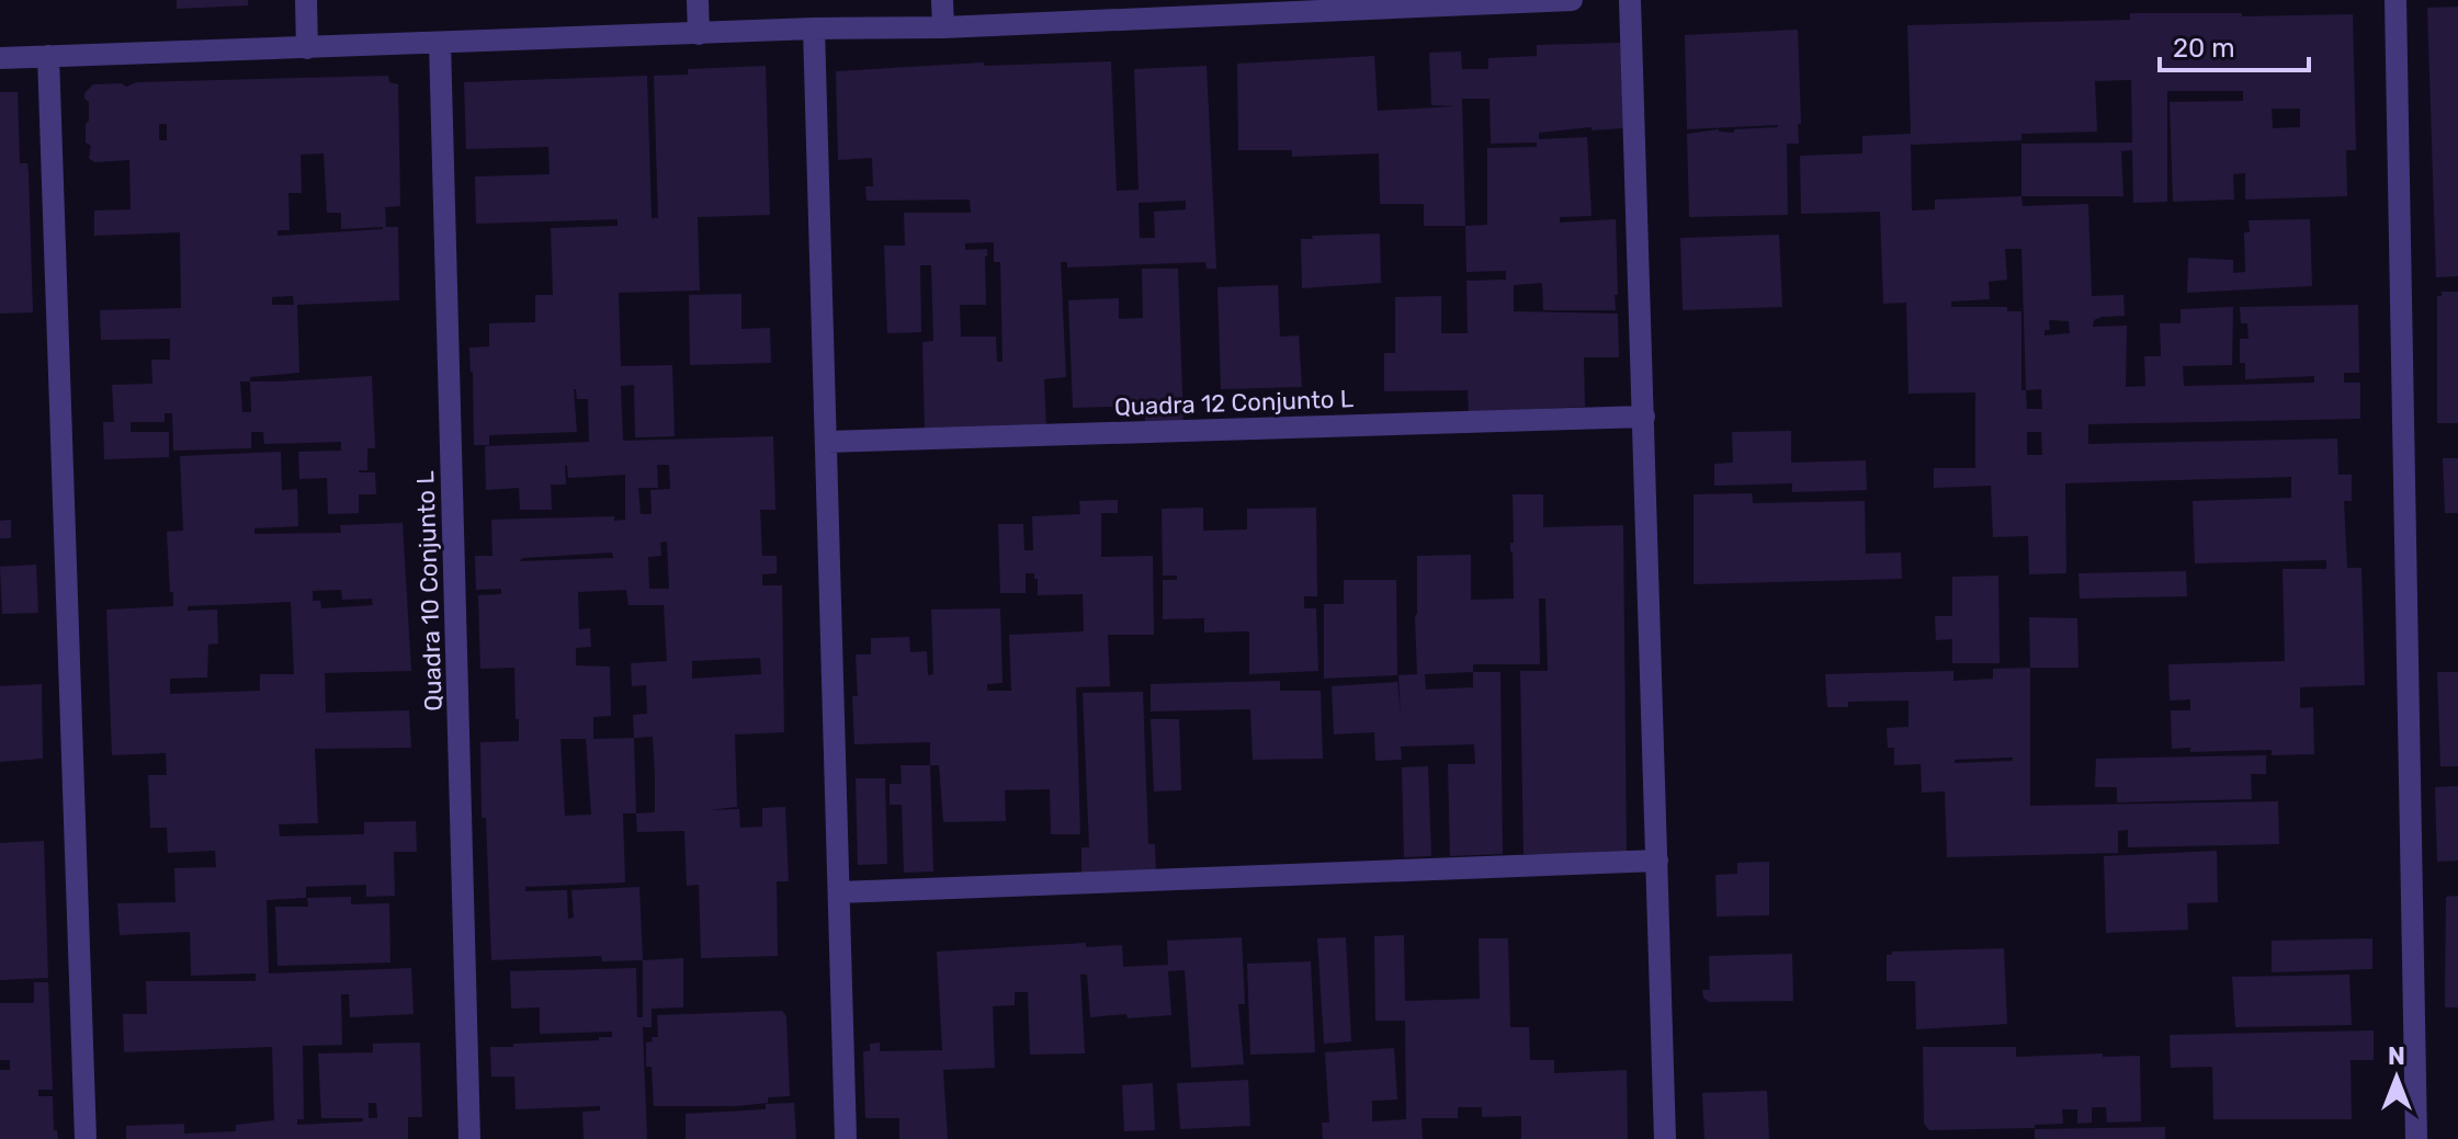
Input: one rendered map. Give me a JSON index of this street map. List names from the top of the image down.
{
  "streets": {
    "street": ["Quadra 12 Conjunto L", "Quadra 10 Conjunto L"]
  },
  "scale_bar": "20 m",
  "north": "top"
}
